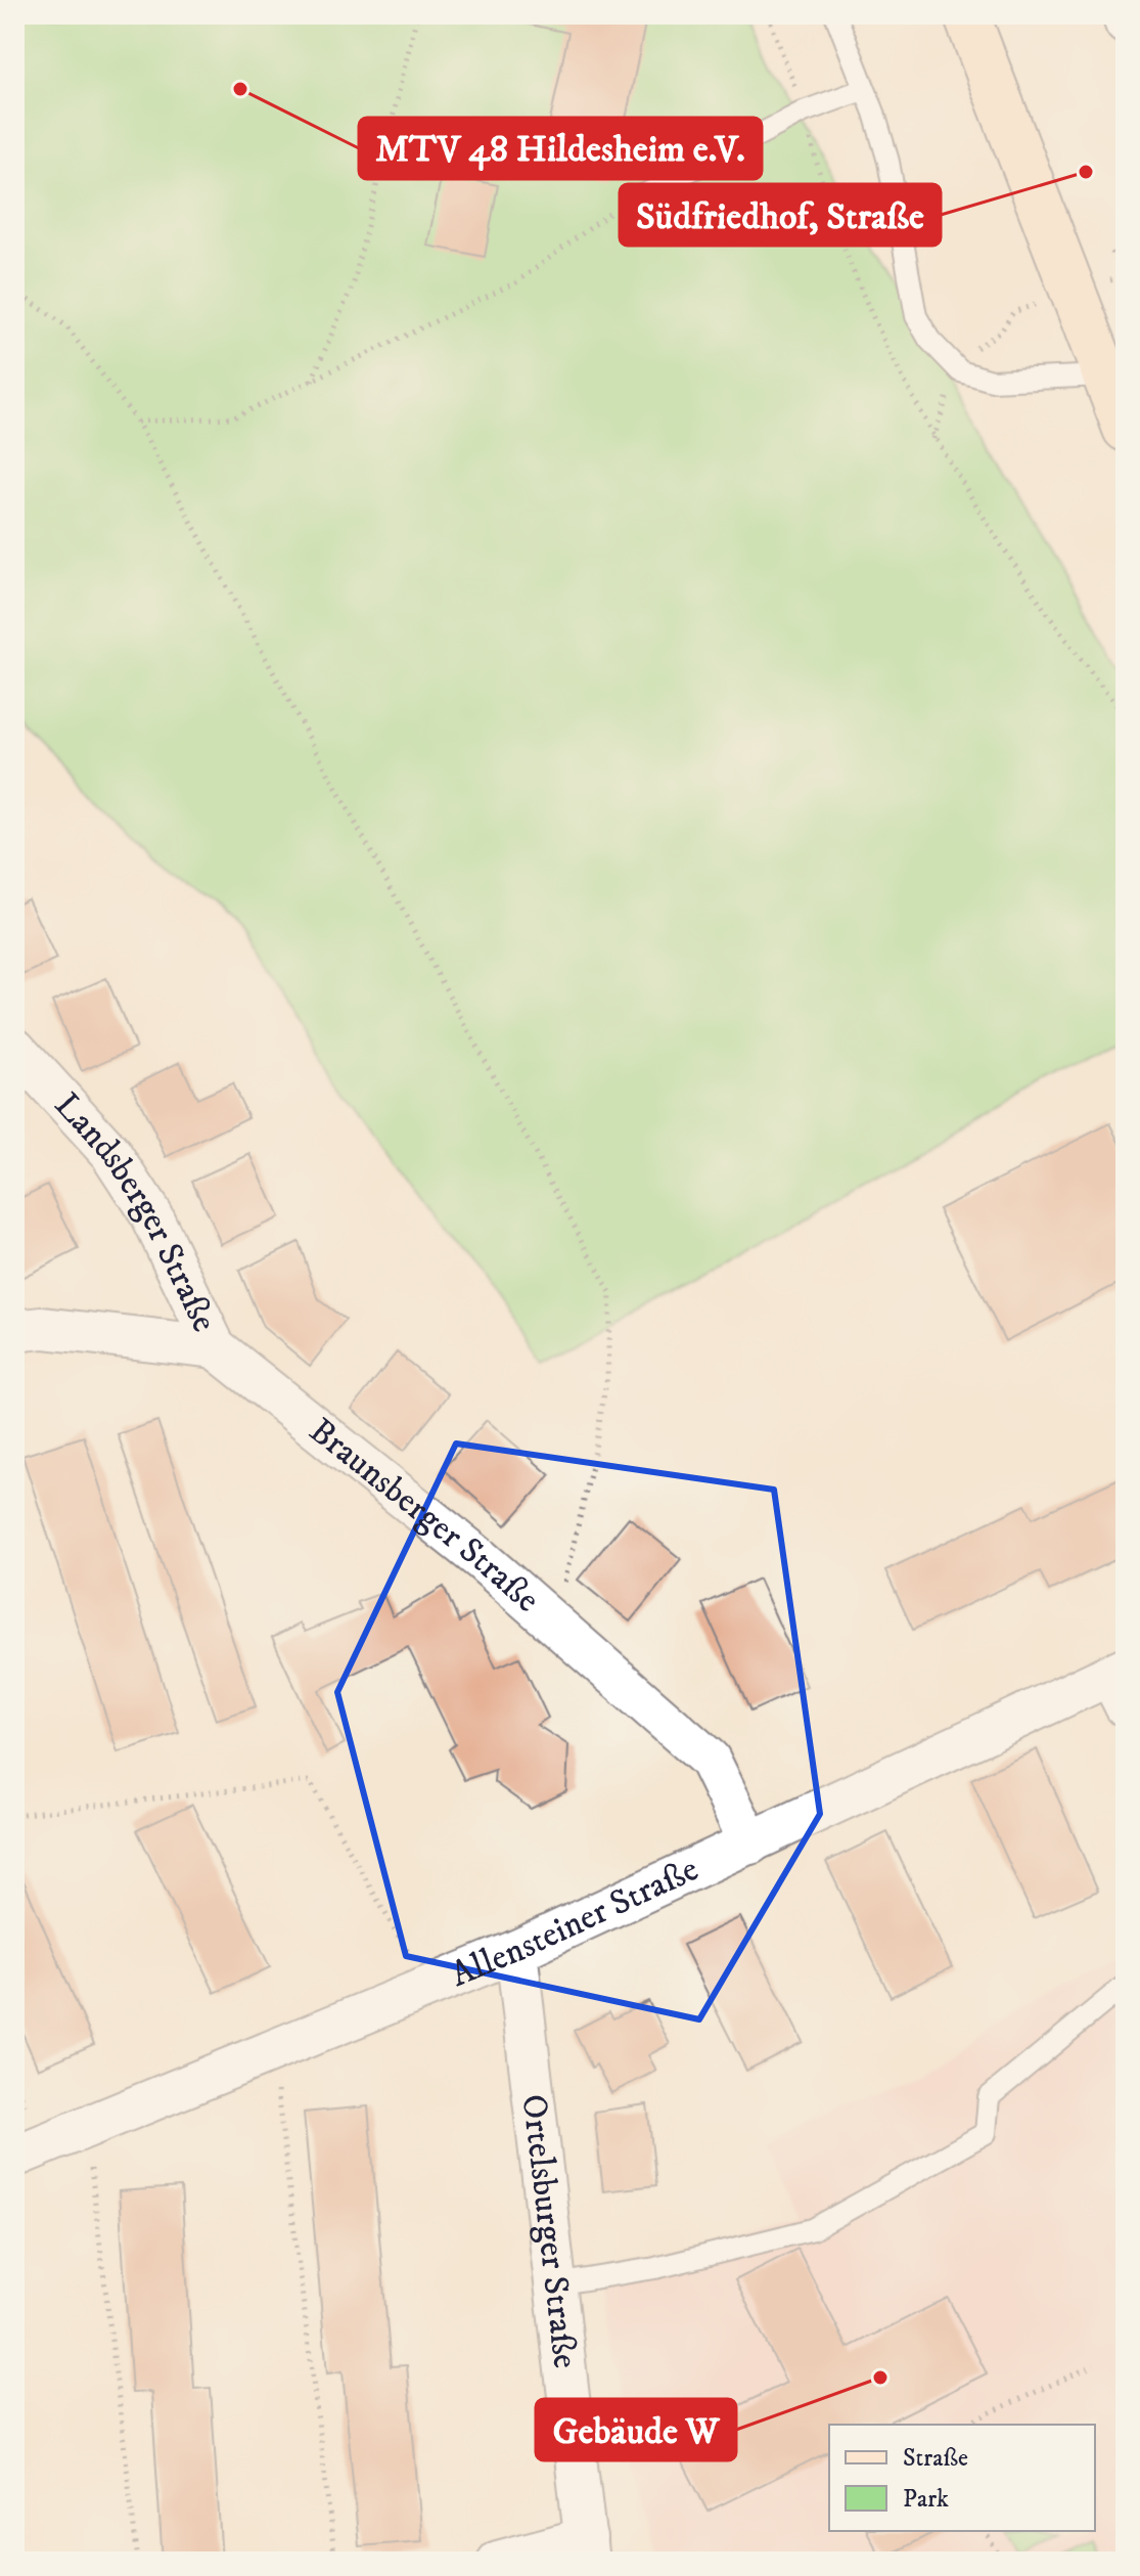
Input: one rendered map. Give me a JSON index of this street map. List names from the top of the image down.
{
  "streets": {
    "street": [
      "Landsberger Straße",
      "Braunsberger Straße",
      "Allensteiner Straße",
      "Ortelsburger Straße"
    ]
  },
  "crossings": [
    ["Landsberger Straße", "Braunsberger Straße"],
    ["Braunsberger Straße", "Allensteiner Straße"],
    ["Allensteiner Straße", "Ortelsburger Straße"]
  ],
  "places": ["MTV 48 Hildesheim e.V.", "Südfriedhof, Straße", "Gebäude W"],
  "legend": ["Straße", "Park"]
}
